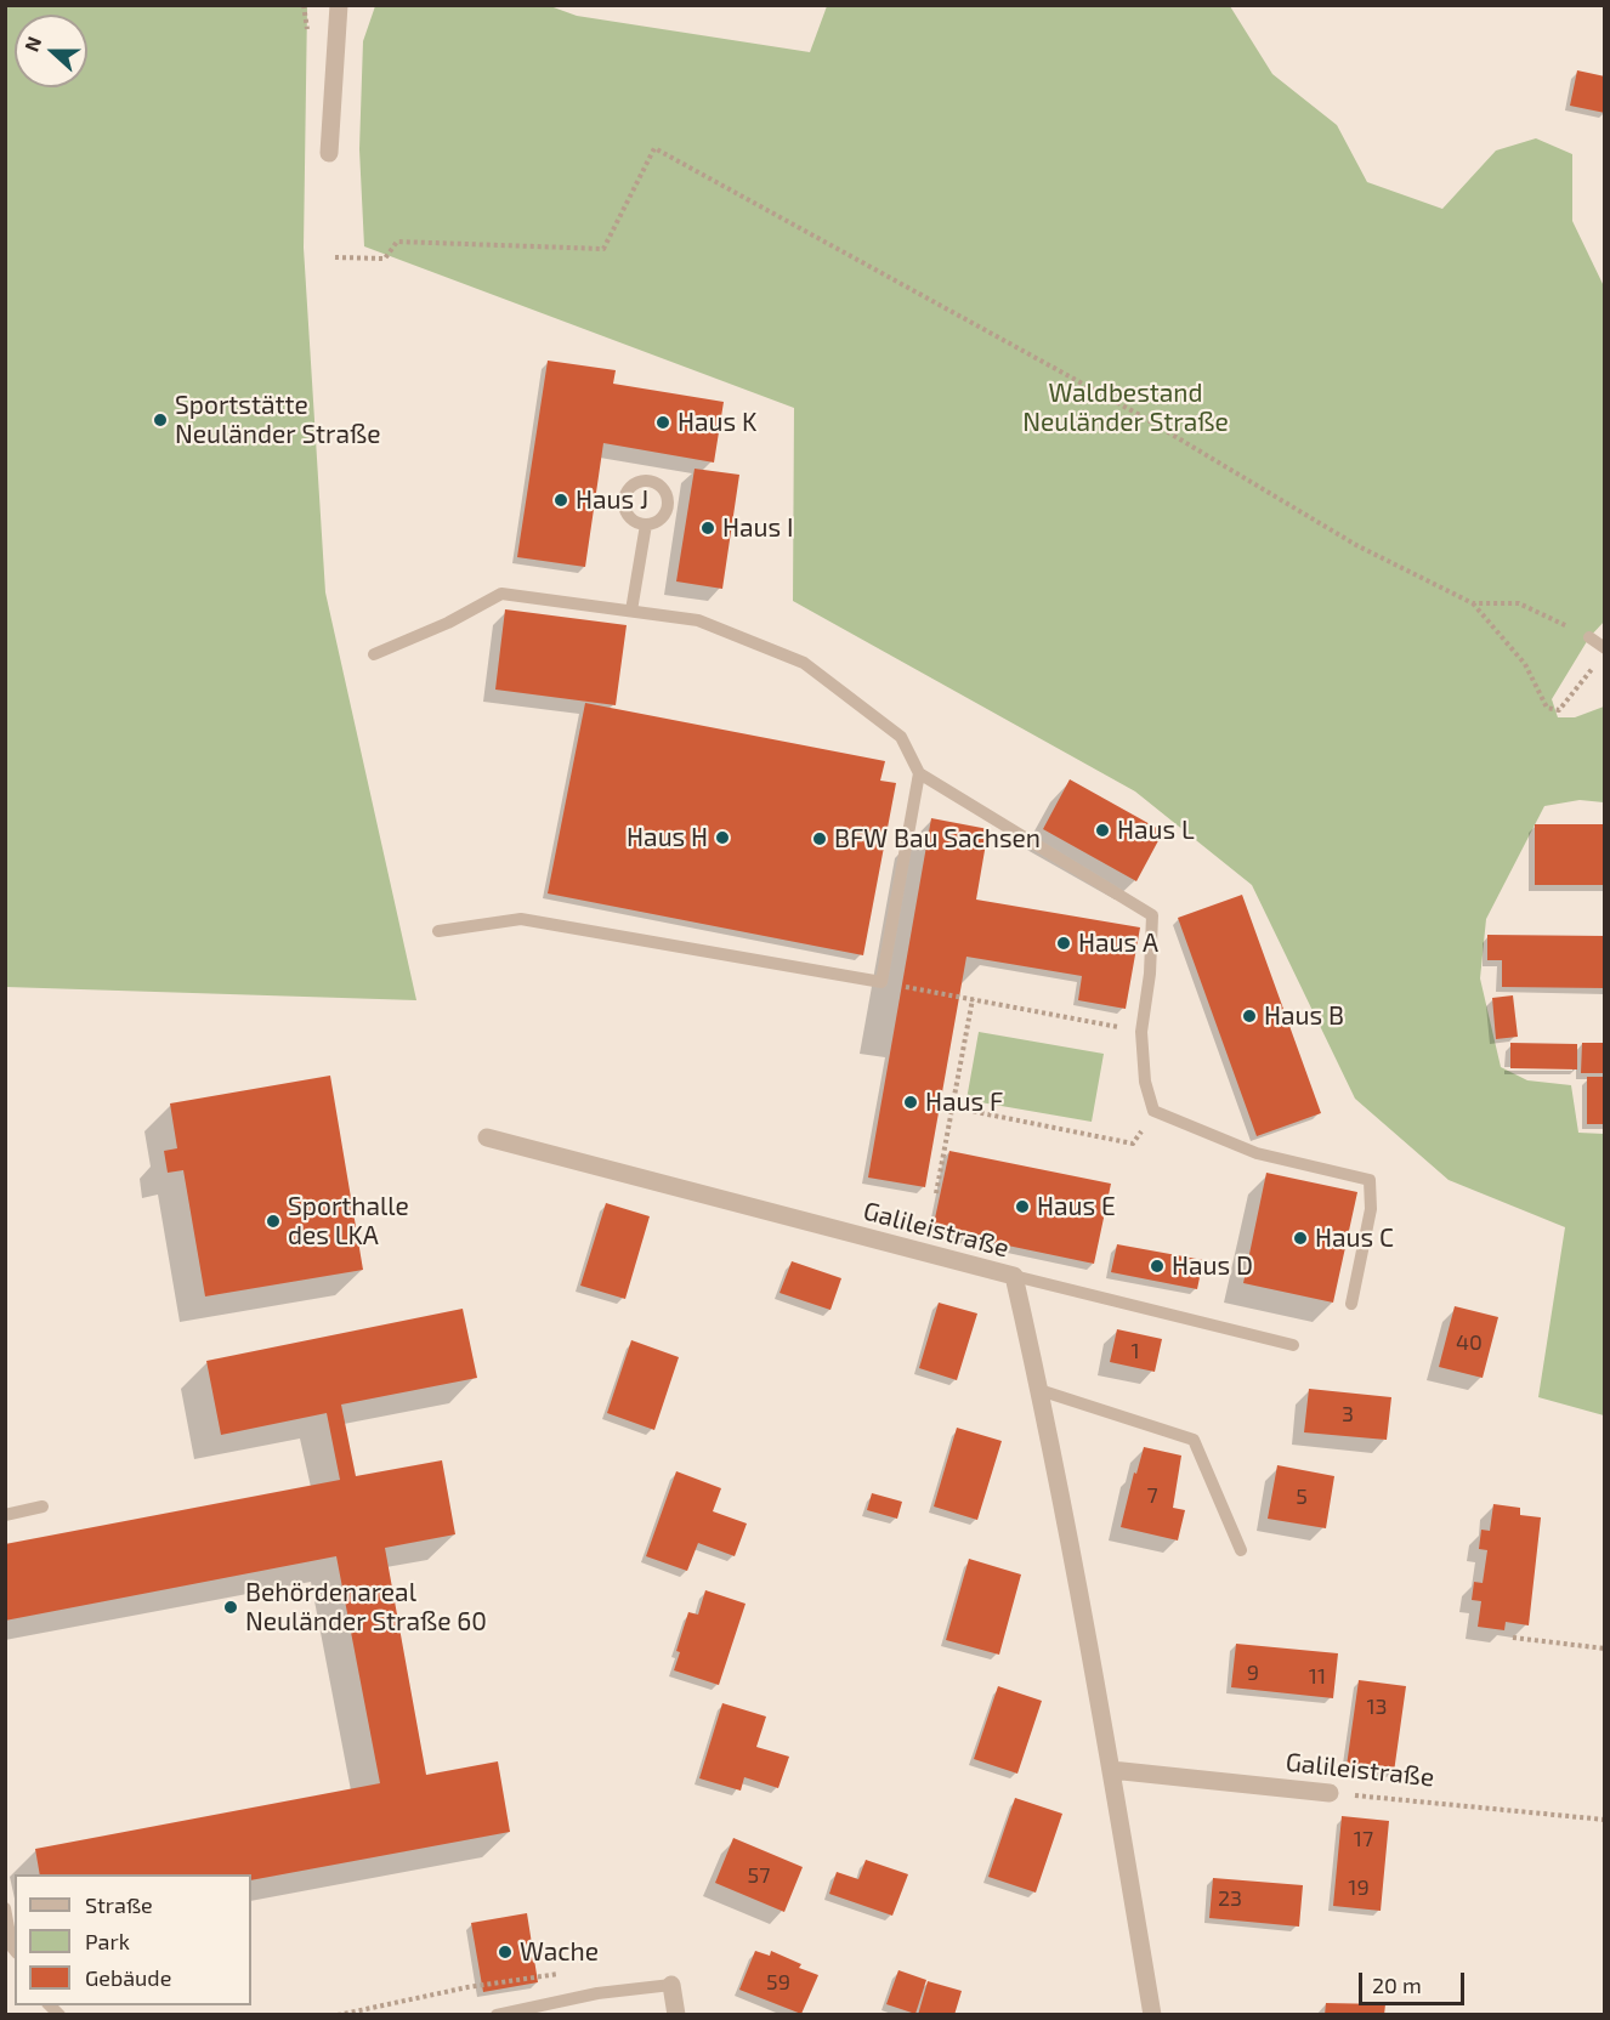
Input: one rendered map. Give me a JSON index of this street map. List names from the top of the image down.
{
  "streets": {
    "street": ["Galileistraße"]
  },
  "parks": ["Waldbestand Neuländer Straße"],
  "places": [
    "Sportstätte Neuländer Straße",
    "Haus K",
    "Haus J",
    "Haus I",
    "Haus L",
    "Haus H",
    "BFW Bau Sachsen",
    "Haus A",
    "Haus B",
    "Haus F",
    "Haus E",
    "Sporthalle des LKA",
    "Haus C",
    "Haus D",
    "Behördenareal Neuländer Straße 60",
    "Wache"
  ],
  "house_numbers": [
    "40",
    "1",
    "3",
    "7",
    "5",
    "9",
    "11",
    "13",
    "17",
    "57",
    "19",
    "23",
    "59"
  ],
  "legend": ["Straße", "Park", "Gebäude"],
  "scale_bar": "20 m",
  "north": "left"
}
